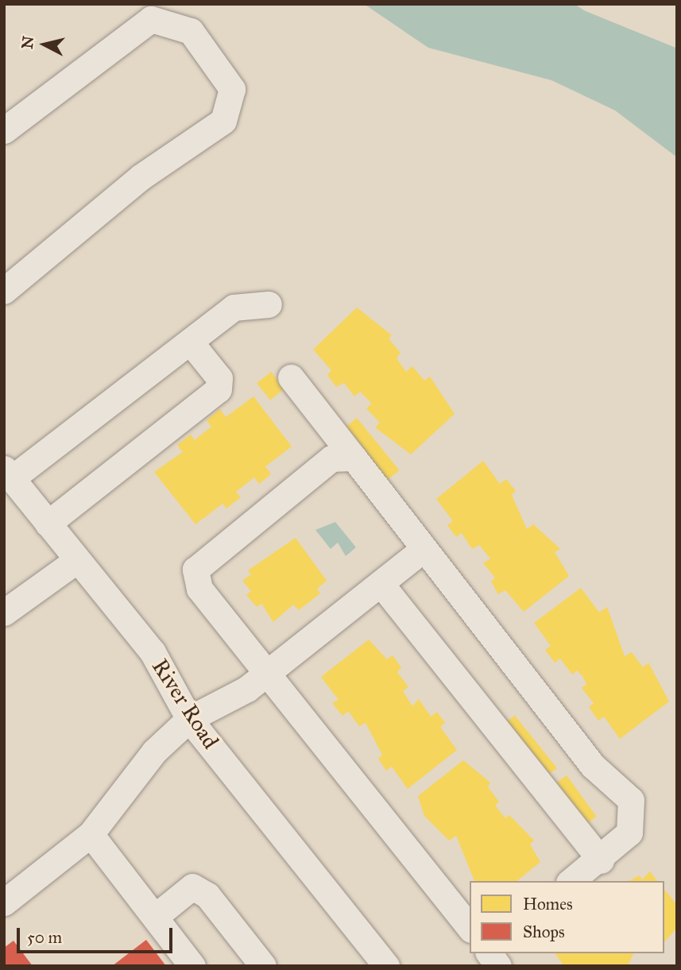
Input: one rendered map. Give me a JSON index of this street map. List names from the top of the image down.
{
  "streets": {
    "street": ["River Road"]
  },
  "legend": ["Homes", "Shops"],
  "scale_bar": "50 m",
  "north": "left"
}
